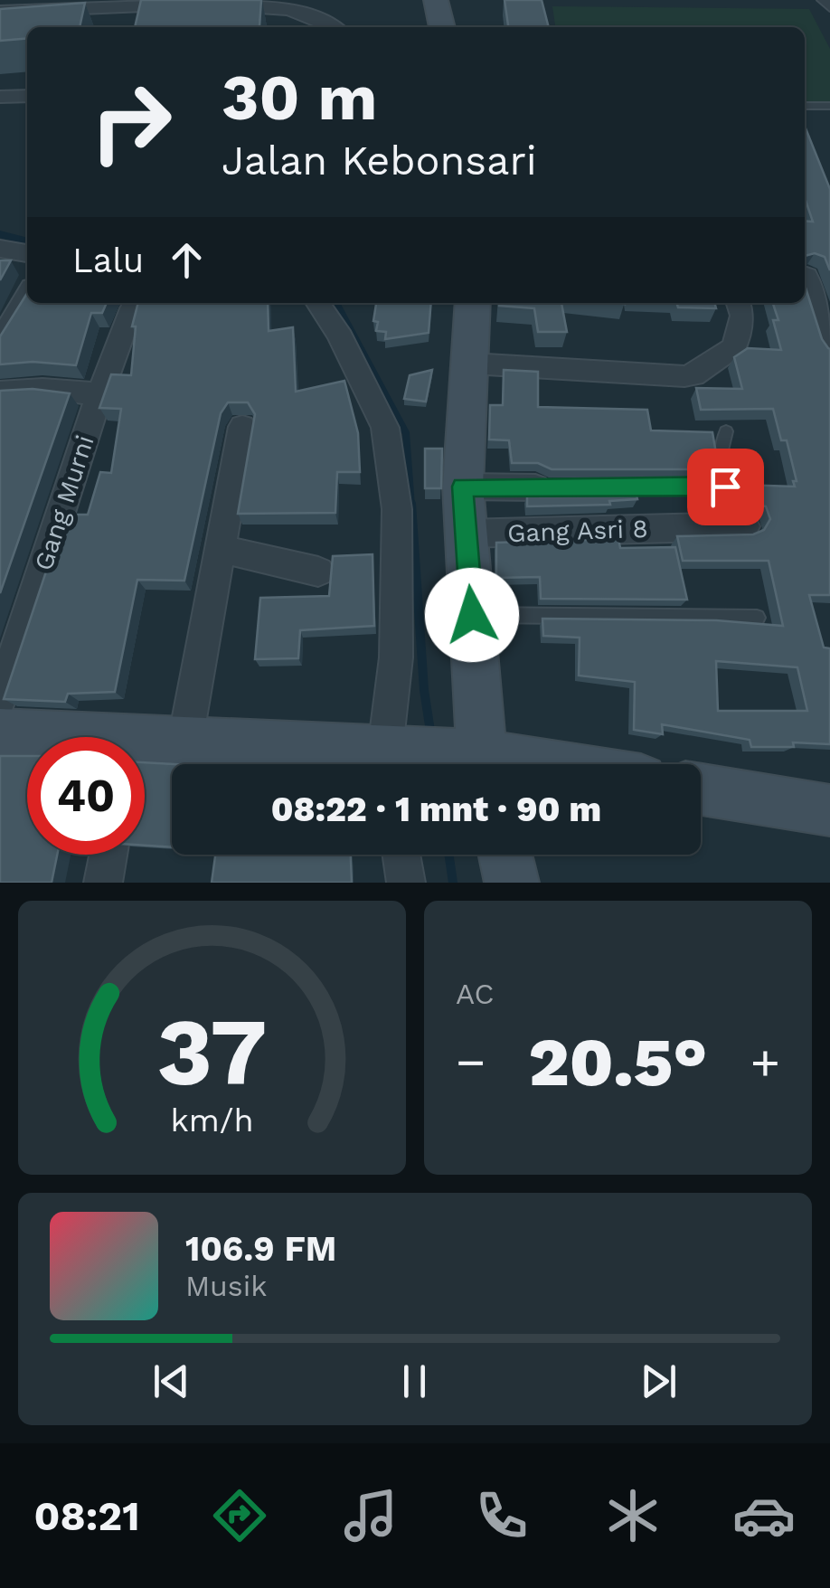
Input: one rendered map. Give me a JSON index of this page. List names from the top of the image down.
{
  "streets": {
    "street": ["Gang Murni", "Gang Asri 8"]
  },
  "page": {
    "turn": ["30 m", "Jalan Kebonsari"],
    "then": "Lalu",
    "limit": "40",
    "trip": "08:22 · 1 mnt · 90 m",
    "tile": "AC",
    "heat": ["−", "20.5°", "+"],
    "song": ["106.9 FM", "Musik"],
    "tabs": "08:21",
    "gauge": ["37", "km/h"]
  }
}
